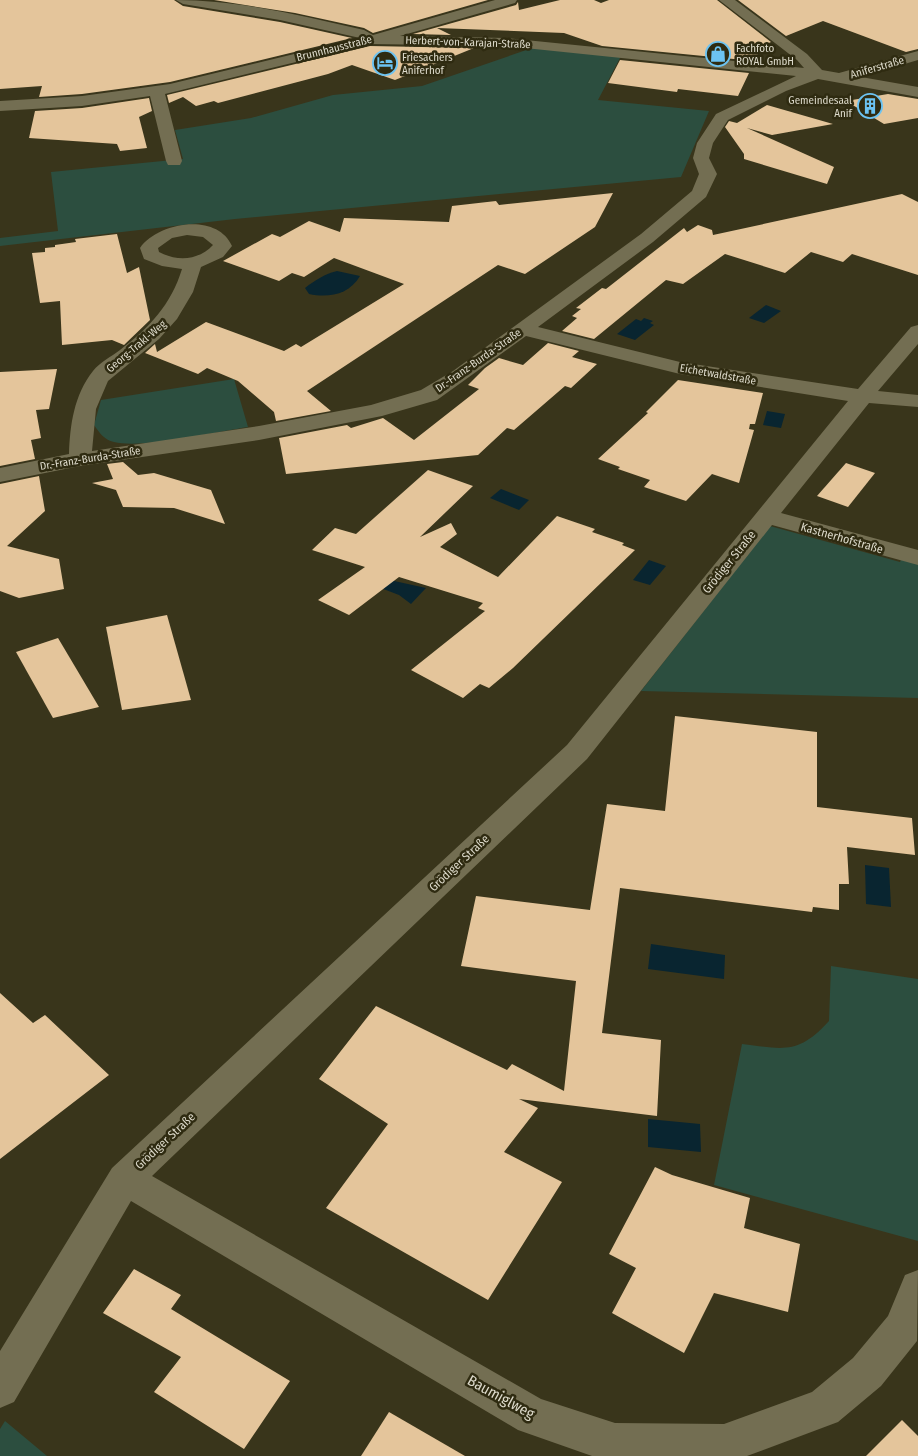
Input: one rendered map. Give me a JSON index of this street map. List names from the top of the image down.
{
  "streets": {
    "street": [
      "Herbert-von-Karajan-Straße",
      "Brunnhausstraße",
      "Aniferstraße",
      "Georg-Trakl-Weg",
      "Dr.-Franz-Burda-Straße",
      "Eichetwaldstraße",
      "Kastnerhofstraße",
      "Grödiger Straße",
      "Baumiglweg"
    ]
  },
  "crossings": [
    ["Herbert-von-Karajan-Straße", "Brunnhausstraße"],
    ["Herbert-von-Karajan-Straße", "Aniferstraße"],
    ["Herbert-von-Karajan-Straße", "Dr.-Franz-Burda-Straße"],
    ["Aniferstraße", "Dr.-Franz-Burda-Straße"],
    ["Georg-Trakl-Weg", "Dr.-Franz-Burda-Straße"],
    ["Dr.-Franz-Burda-Straße", "Eichetwaldstraße"],
    ["Eichetwaldstraße", "Grödiger Straße"],
    ["Kastnerhofstraße", "Grödiger Straße"],
    ["Grödiger Straße", "Baumiglweg"]
  ],
  "places": {
    "shop": ["Fachfoto ROYAL GmbH"],
    "hotel": ["Friesachers Aniferhof"],
    "building": ["Gemeindesaal Anif"]
  }
}
